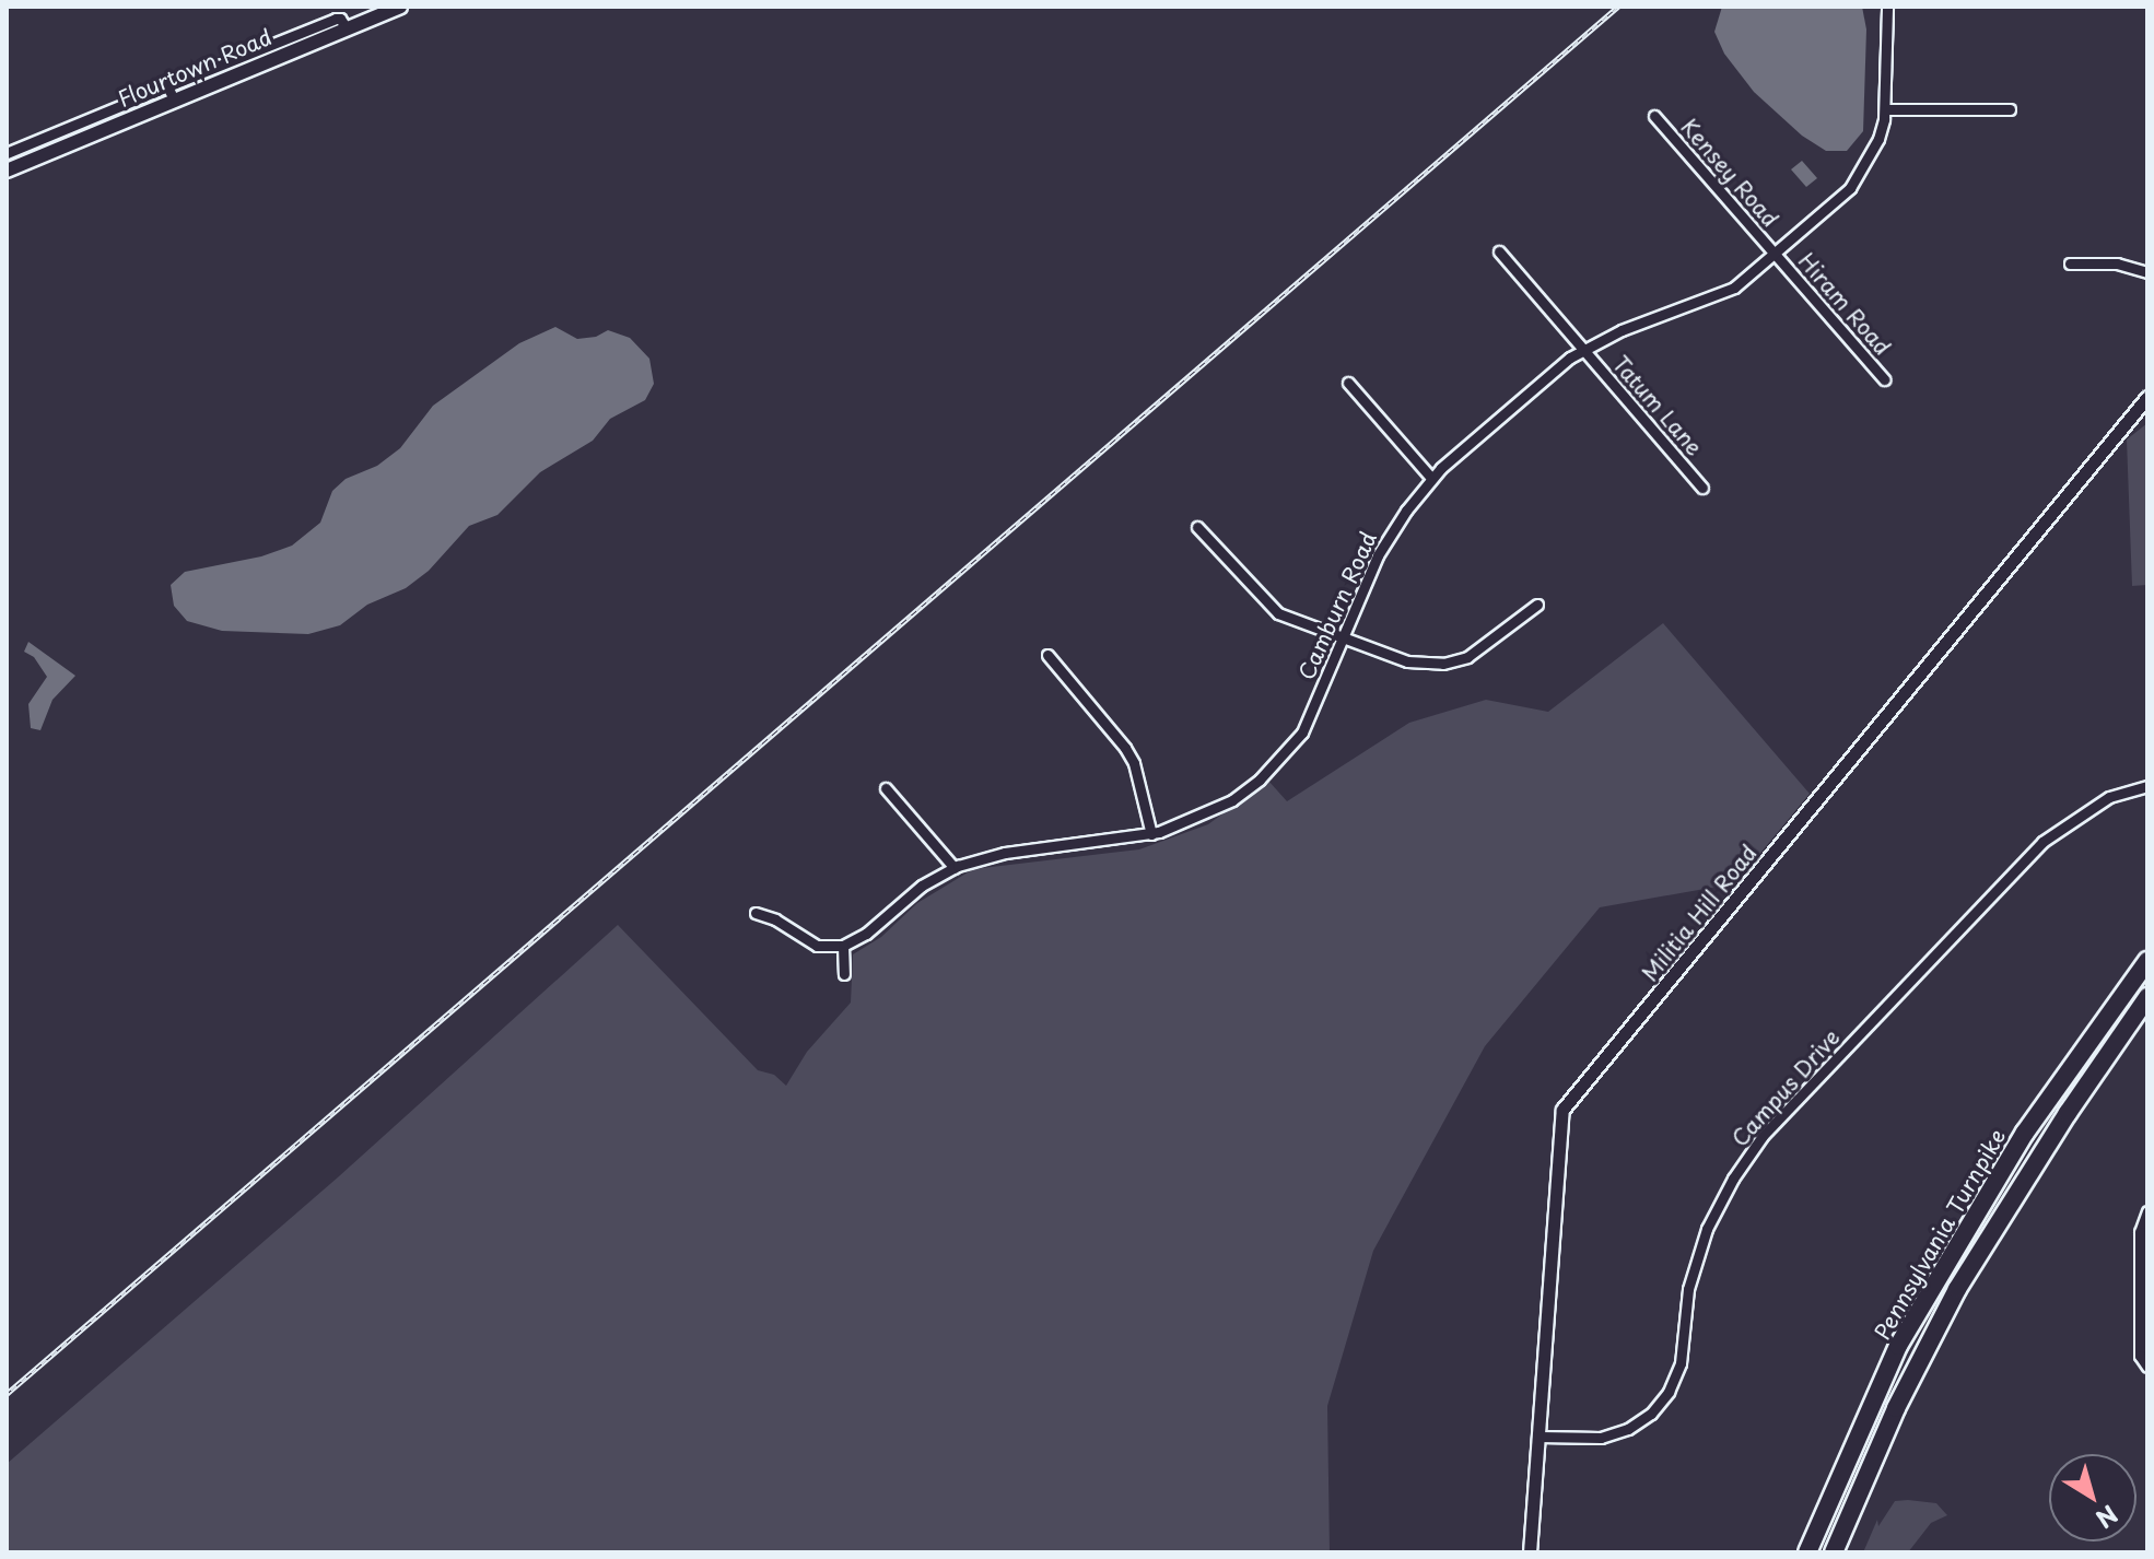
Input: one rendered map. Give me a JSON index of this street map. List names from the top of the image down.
{
  "streets": {
    "highway": ["Pennsylvania Turnpike"],
    "main road": ["Flourtown Road"],
    "street": [
      "Kensey Road",
      "Hiram Road",
      "Tatum Lane",
      "Camburn Road",
      "Militia Hill Road",
      "Campus Drive"
    ]
  },
  "crossings": [
    ["Kensey Road", "Hiram Road"],
    ["Kensey Road", "Camburn Road"],
    ["Hiram Road", "Camburn Road"],
    ["Tatum Lane", "Camburn Road"],
    ["Militia Hill Road", "Campus Drive"]
  ],
  "north": "bottom right"
}
